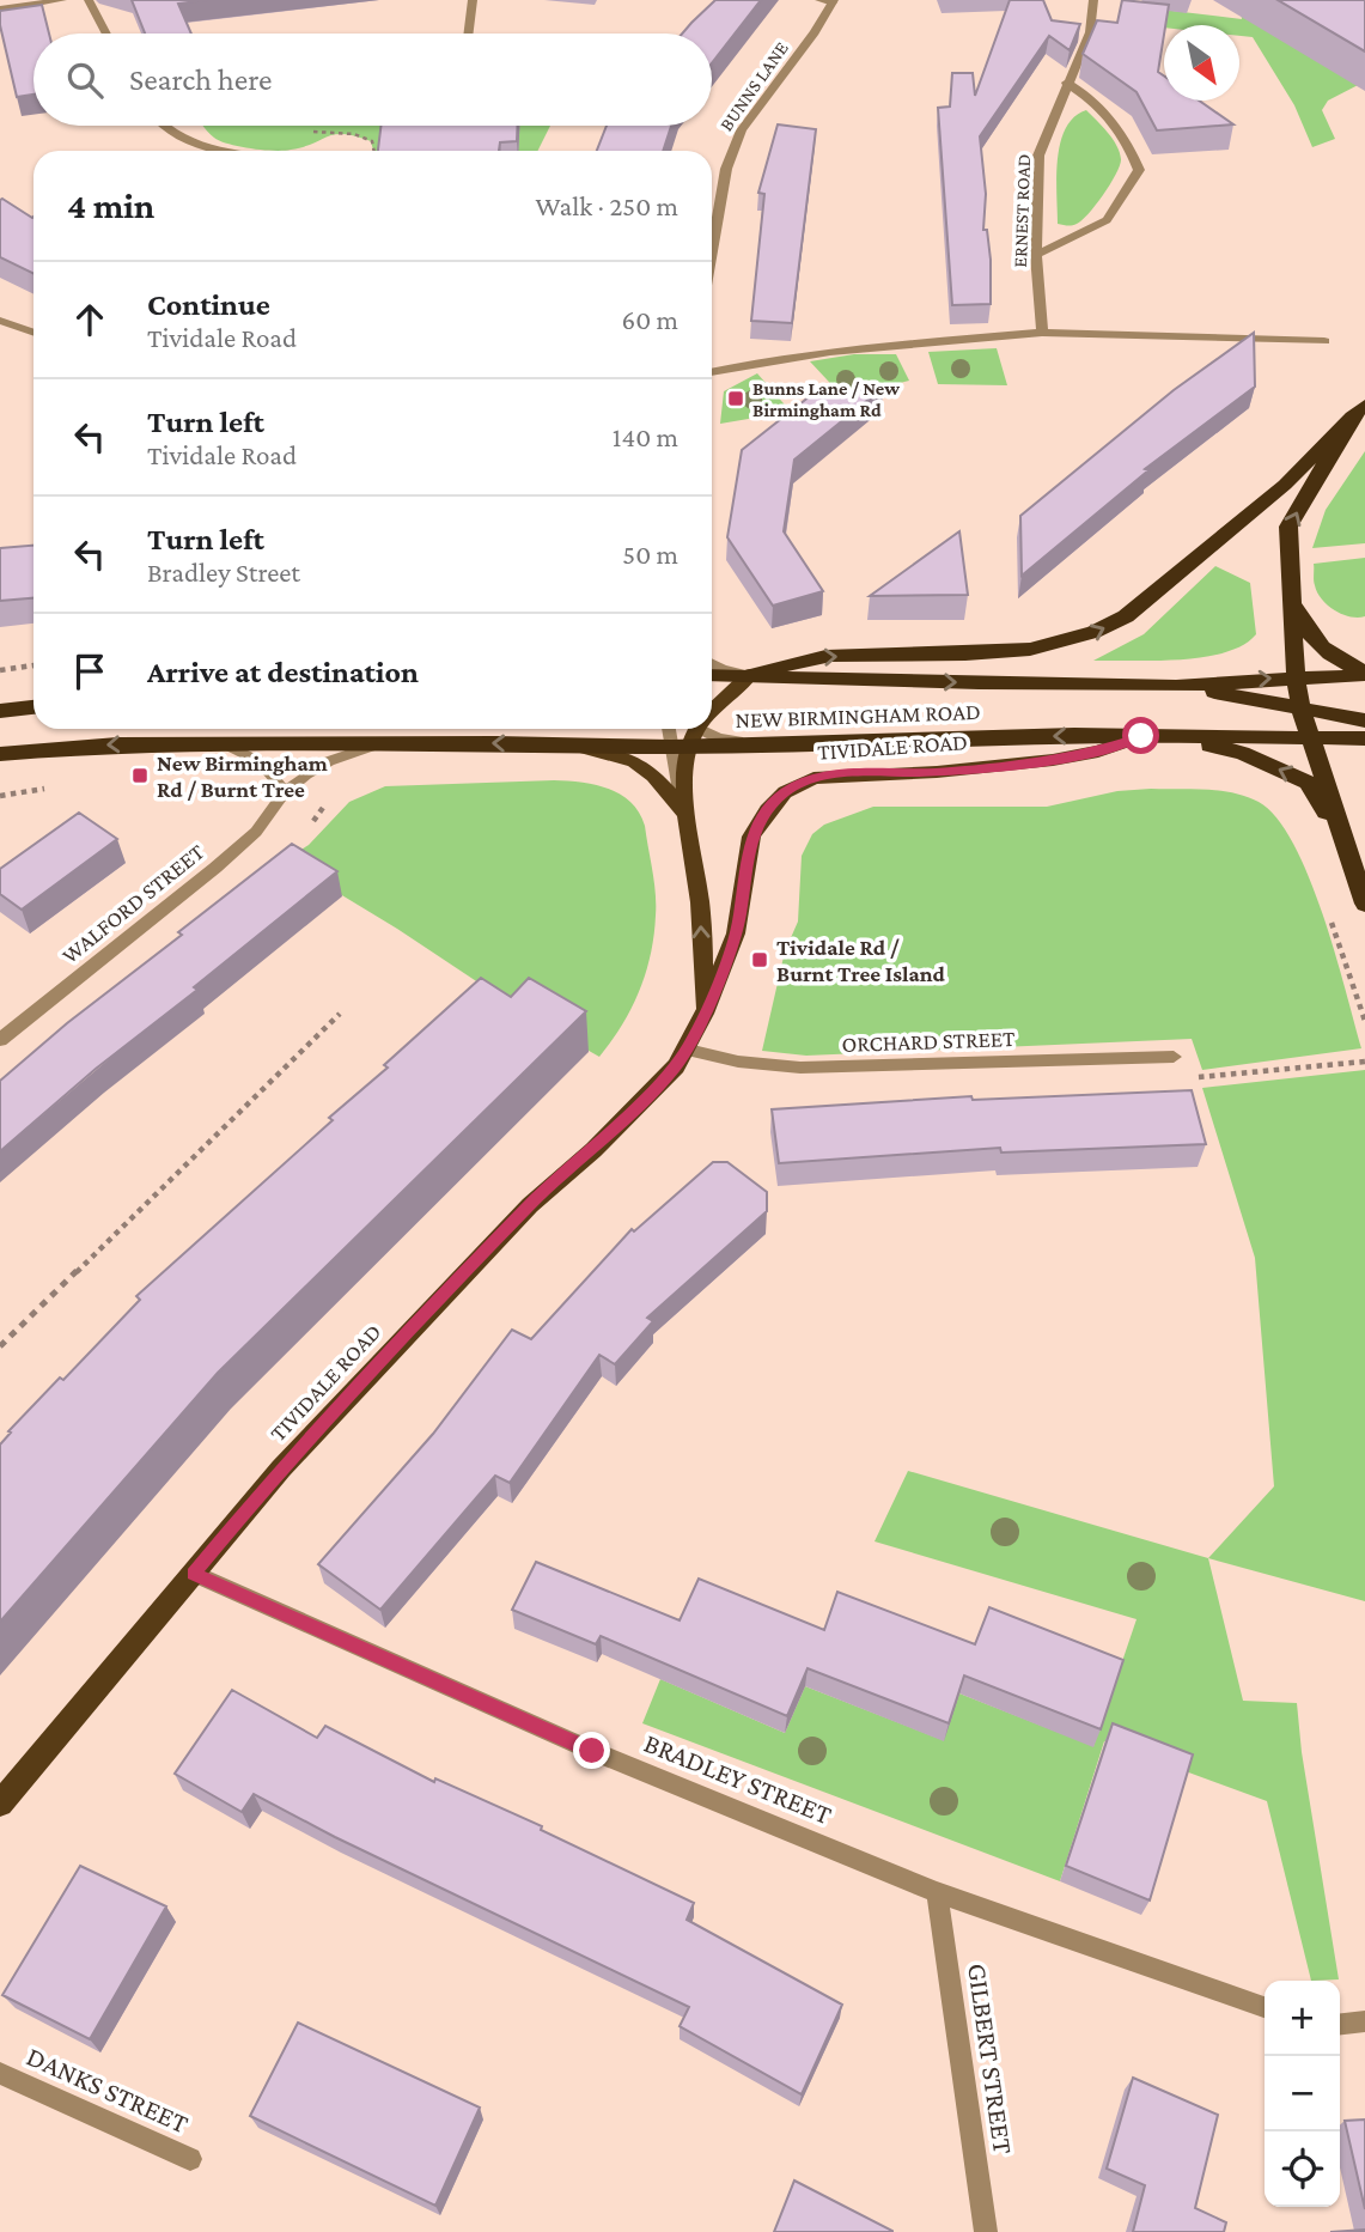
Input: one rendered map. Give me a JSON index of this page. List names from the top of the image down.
{
  "streets": {
    "highway": ["NEW BIRMINGHAM ROAD"],
    "main road": ["TIVIDALE ROAD"],
    "street": [
      "BUNNS LANE",
      "ERNEST ROAD",
      "WALFORD STREET",
      "ORCHARD STREET",
      "BRADLEY STREET",
      "GILBERT STREET",
      "DANKS STREET"
    ]
  },
  "crossings": [
    ["NEW BIRMINGHAM ROAD", "TIVIDALE ROAD"],
    ["NEW BIRMINGHAM ROAD", "WALFORD STREET"],
    ["TIVIDALE ROAD", "ORCHARD STREET"],
    ["TIVIDALE ROAD", "BRADLEY STREET"],
    ["BRADLEY STREET", "GILBERT STREET"]
  ],
  "places": {
    "transit": ["Bunns Lane / New Birmingham Rd", "New Birmingham Rd / Burnt Tree", "Tividale Rd / Burnt Tree Island"]
  },
  "north": "bottom right",
  "page": {
    "search": "Search here",
    "heading": ["4 min", "Walk · 250 m"],
    "list": [
      ["Continue", "Tividale Road", "60 m"],
      ["Turn left", "Tividale Road", "140 m"],
      ["Turn left", "Bradley Street", "50 m"],
      "Arrive at destination"
    ],
    "map_buttons": ["+", "−"]
  }
}
